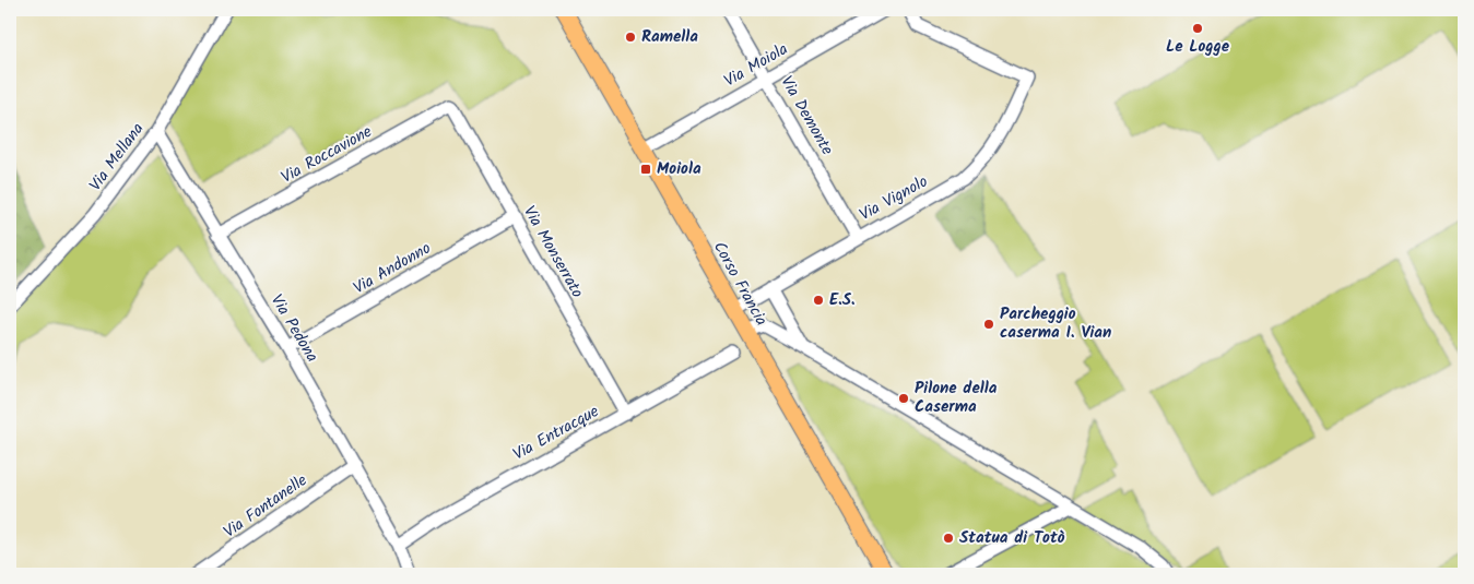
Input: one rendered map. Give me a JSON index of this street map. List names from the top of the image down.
{
  "streets": {
    "main road": ["Corso Francia"],
    "street": [
      "Via Moiola",
      "Via Demonte",
      "Via Roccavione",
      "Via Mellana",
      "Via Vignolo",
      "Via Monserrato",
      "Via Andonno",
      "Via Pedona",
      "Via Entracque",
      "Via Fontanelle"
    ]
  },
  "crossings": [
    ["Via Moiola", "Via Demonte"],
    ["Via Moiola", "Corso Francia"],
    ["Via Demonte", "Via Vignolo"],
    ["Via Roccavione", "Via Monserrato"],
    ["Via Roccavione", "Via Pedona"],
    ["Via Mellana", "Via Pedona"],
    ["Via Vignolo", "Corso Francia"],
    ["Via Monserrato", "Via Andonno"],
    ["Via Monserrato", "Via Entracque"],
    ["Via Andonno", "Via Pedona"],
    ["Via Pedona", "Via Entracque"],
    ["Via Pedona", "Via Fontanelle"]
  ],
  "places": {
    "other": [
      "Le Logge",
      "Ramella",
      "E.S.",
      "Parcheggio caserma I. Vian",
      "Pilone della Caserma",
      "Statua di Totò"
    ],
    "transit": ["Moiola"]
  }
}
